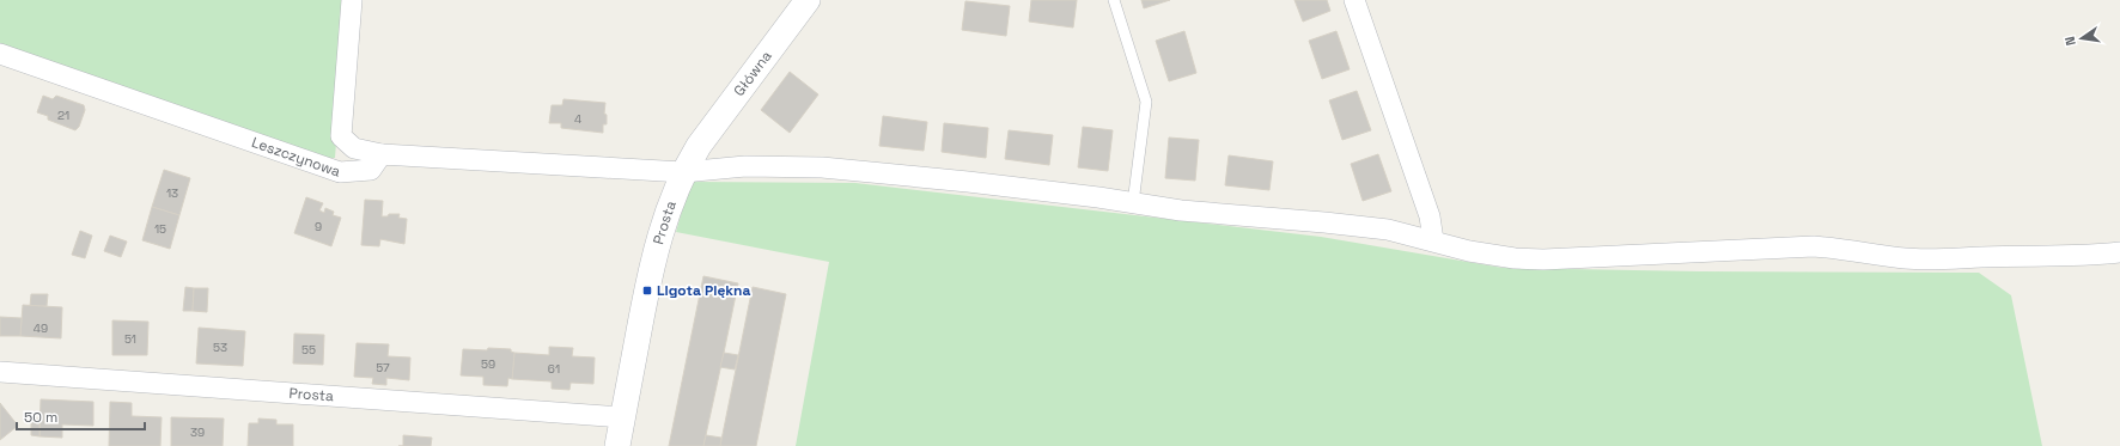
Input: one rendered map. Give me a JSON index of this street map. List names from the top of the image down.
{
  "streets": {
    "street": ["Główna", "Leszczynowa", "Prosta"]
  },
  "crossings": [
    ["Główna", "Prosta"]
  ],
  "places": {
    "transit": ["Ligota Piękna"]
  },
  "house_numbers": [
    "21",
    "4",
    "13",
    "9",
    "15",
    "49",
    "51",
    "53",
    "55",
    "59",
    "57",
    "61",
    "39"
  ],
  "scale_bar": "50 m",
  "north": "left"
}
